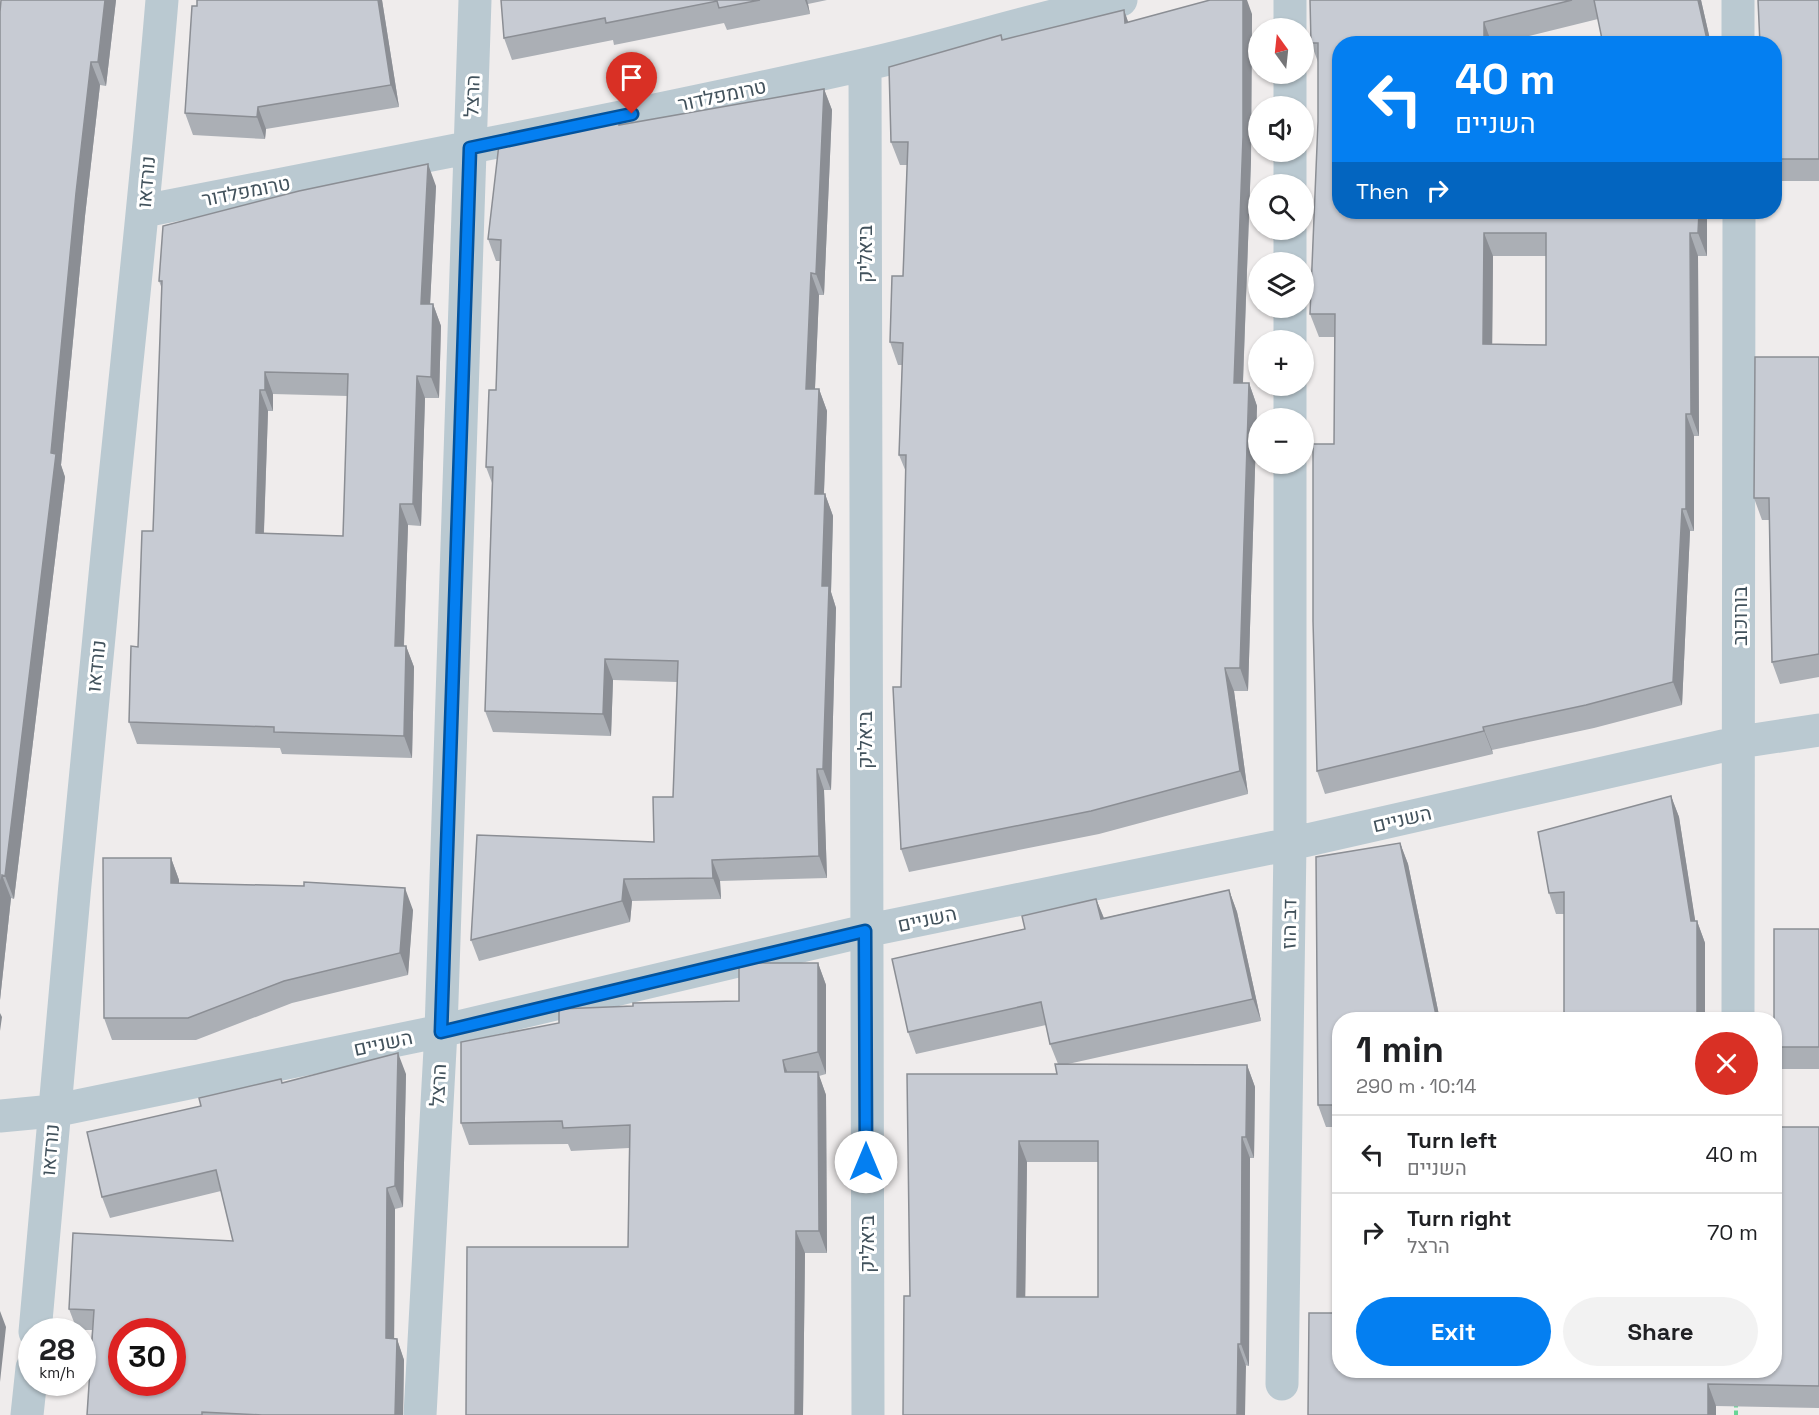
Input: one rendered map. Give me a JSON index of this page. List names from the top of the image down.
{
  "streets": {
    "street": [
      "טרומפלדור",
      "הרצל",
      "נורדאו",
      "ביאליק",
      "בורוכוב",
      "השניים",
      "דב הוז"
    ]
  },
  "crossings": [
    ["טרומפלדור", "הרצל"],
    ["טרומפלדור", "נורדאו"],
    ["טרומפלדור", "ביאליק"],
    ["הרצל", "השניים"],
    ["נורדאו", "השניים"],
    ["ביאליק", "השניים"],
    ["בורוכוב", "השניים"],
    ["השניים", "דב הוז"]
  ],
  "north": "top",
  "page": {
    "map_buttons": ["+", "−"],
    "turn": ["40 m", "השניים"],
    "then": "Then",
    "heading": ["1 min", "290 m · 10:14"],
    "list": [
      {
        "name": "Turn left",
        "note": "השניים",
        "value": "40 m"
      },
      {
        "name": "Turn right",
        "note": "הרצל",
        "value": "70 m"
      }
    ],
    "buttons": ["Exit", "Share"],
    "speed": "28 km/h",
    "limit": "30"
  }
}
